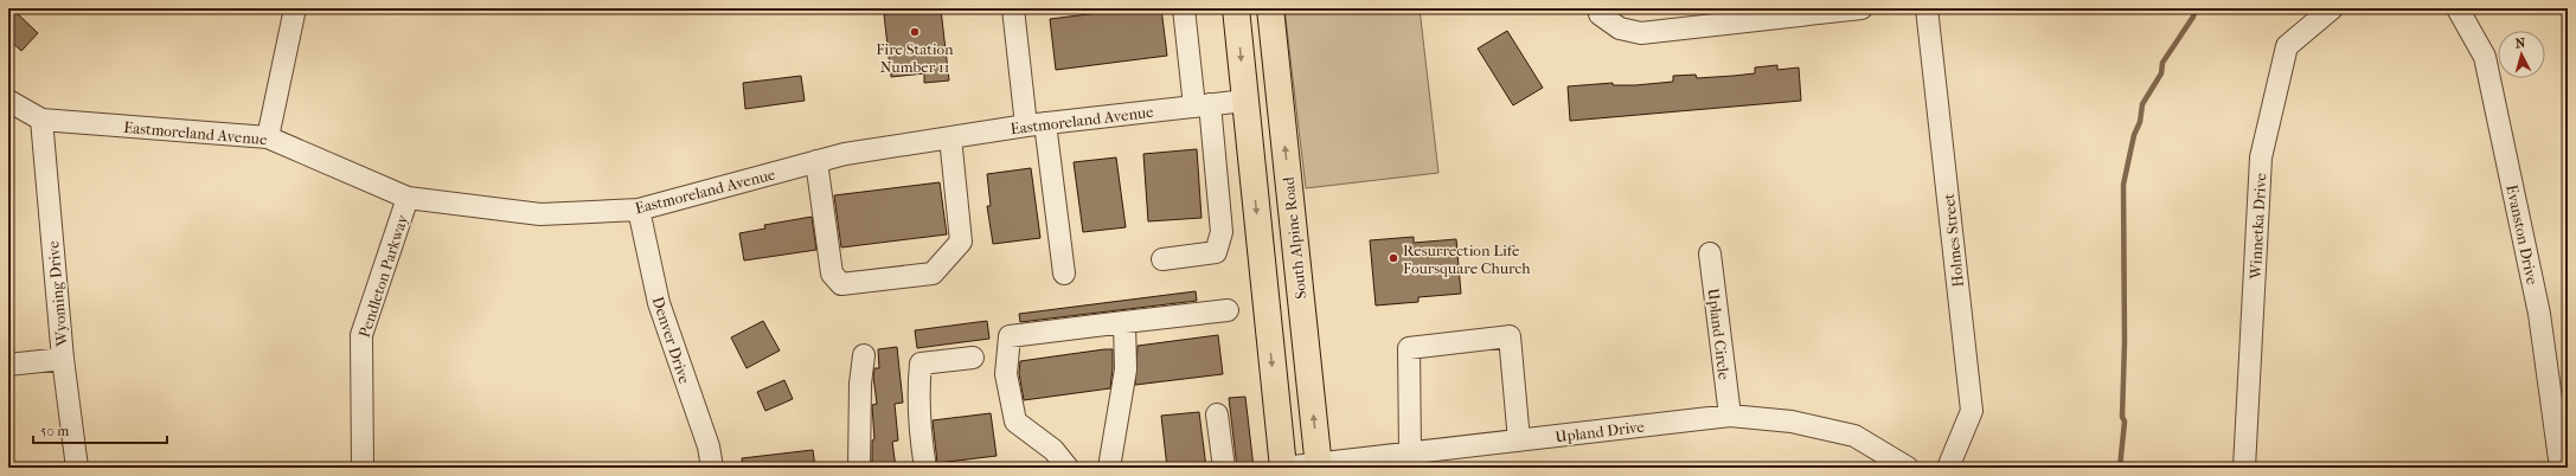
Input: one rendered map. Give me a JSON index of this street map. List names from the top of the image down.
{
  "streets": {
    "main road": ["South Alpine Road"],
    "street": [
      "Eastmoreland Avenue",
      "Winnetka Drive",
      "Evanston Drive",
      "Holmes Street",
      "Pendleton Parkway",
      "Wyoming Drive",
      "Upland Circle",
      "Denver Drive",
      "Upland Drive"
    ]
  },
  "crossings": [
    ["Eastmoreland Avenue", "Pendleton Parkway"],
    ["Eastmoreland Avenue", "Wyoming Drive"],
    ["Eastmoreland Avenue", "Denver Drive"],
    ["South Alpine Road", "Upland Drive"],
    ["Upland Circle", "Upland Drive"]
  ],
  "places": ["Fire Station Number 11", "Resurrection Life Foursquare Church"],
  "scale_bar": "50 m",
  "north": "top"
}
